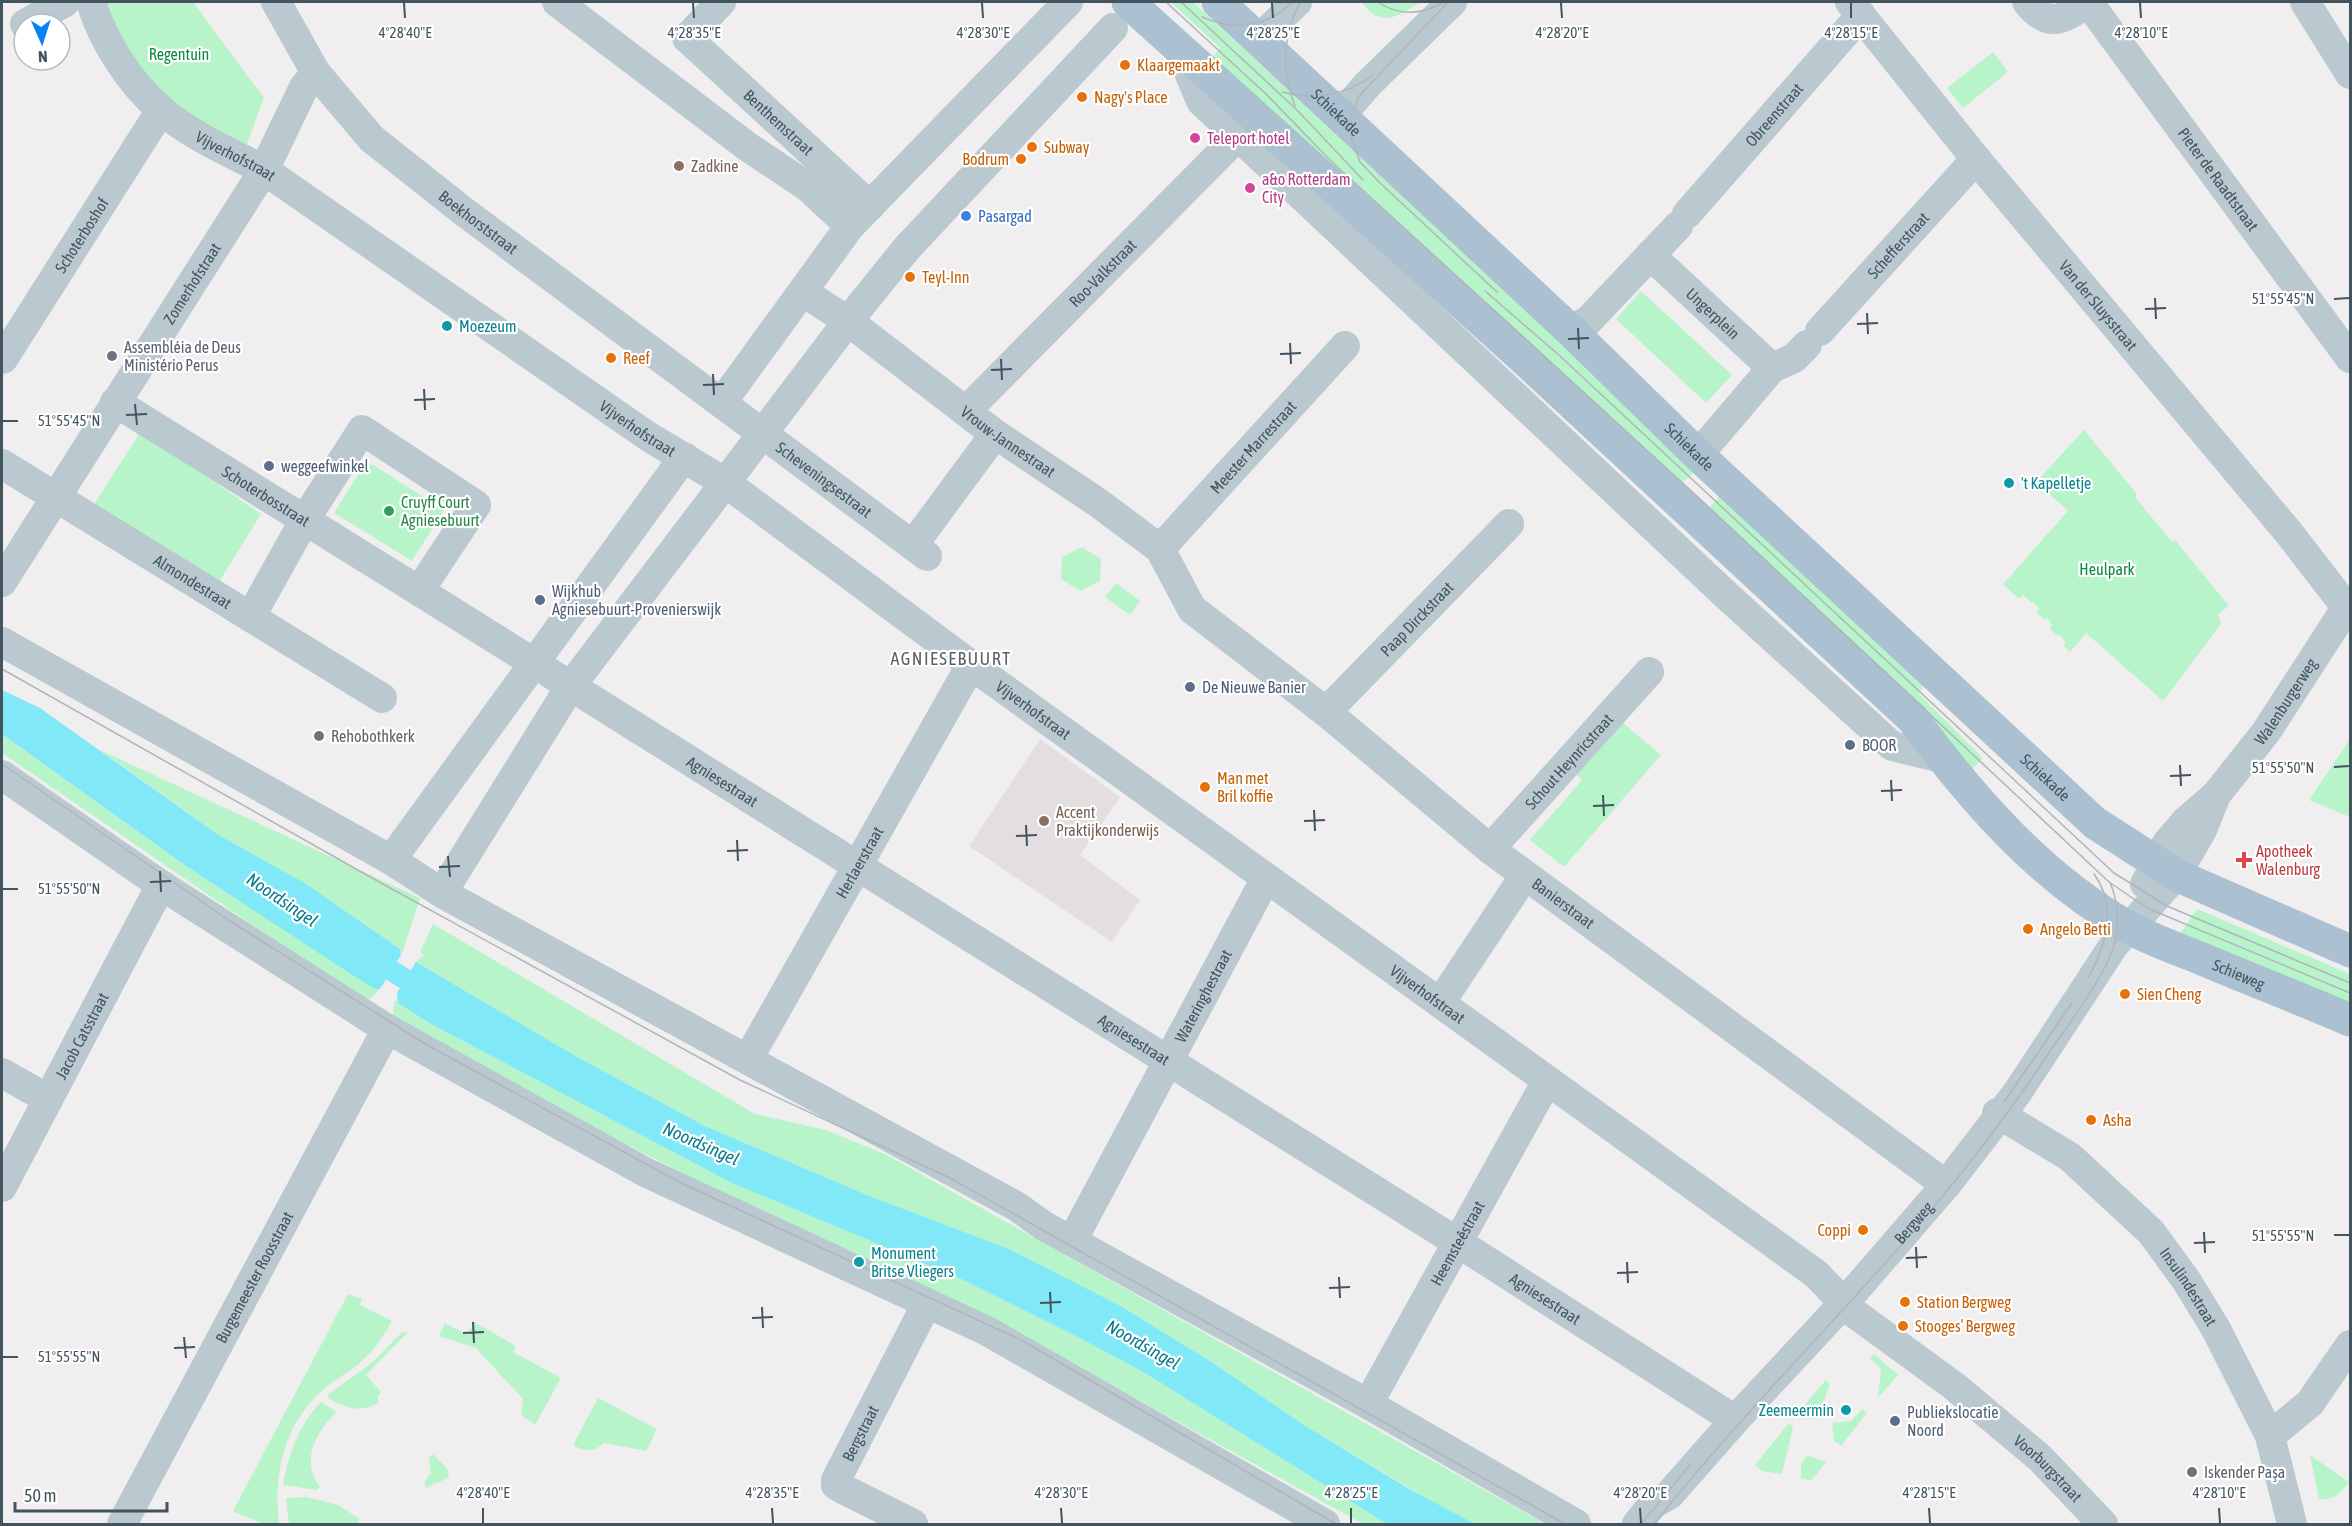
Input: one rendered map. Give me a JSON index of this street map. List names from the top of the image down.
{
  "streets": {
    "main road": ["Schiekade", "Schieweg"],
    "street": [
      "Obreenstraat",
      "Benthemstraat",
      "Vijverhofstraat",
      "Pieter de Raadtstraat",
      "Boekhorststraat",
      "Schoterboshof",
      "Schefferstraat",
      "Roo-Valkstraat",
      "Zomerhofstraat",
      "Van der Sluysstraat",
      "Ungerplein",
      "Vrouw-Jannestraat",
      "Meester Marrestraat",
      "Scheveningsestraat",
      "Schoterbosstraat",
      "Almondestraat",
      "Paap Dirckstraat",
      "Walenburgerweg",
      "Schout Heynricstraat",
      "Agniesestraat",
      "Herlaerstraat",
      "Banierstraat",
      "Wateringhestraat",
      "Jacob Catsstraat",
      "Bergweg",
      "Heemsteêstraat",
      "Burgemeester Roosstraat",
      "Insulindestraat",
      "Bergstraat",
      "Voorburgstraat"
    ]
  },
  "crossings": [
    ["Schiekade", "Walenburgerweg"],
    ["Obreenstraat", "Van der Sluysstraat"],
    ["Obreenstraat", "Ungerplein"],
    ["Vijverhofstraat", "Schoterboshof"],
    ["Vijverhofstraat", "Zomerhofstraat"],
    ["Vijverhofstraat", "Herlaerstraat"],
    ["Vijverhofstraat", "Wateringhestraat"],
    ["Vijverhofstraat", "Bergweg"],
    ["Vijverhofstraat", "Heemsteêstraat"],
    ["Vijverhofstraat", "Voorburgstraat"],
    ["Boekhorststraat", "Zomerhofstraat"],
    ["Boekhorststraat", "Scheveningsestraat"],
    ["Schefferstraat", "Van der Sluysstraat"],
    ["Schefferstraat", "Ungerplein"],
    ["Roo-Valkstraat", "Vrouw-Jannestraat"],
    ["Zomerhofstraat", "Schoterbosstraat"],
    ["Zomerhofstraat", "Almondestraat"],
    ["Van der Sluysstraat", "Walenburgerweg"],
    ["Vrouw-Jannestraat", "Meester Marrestraat"],
    ["Vrouw-Jannestraat", "Scheveningsestraat"],
    ["Vrouw-Jannestraat", "Banierstraat"],
    ["Schoterbosstraat", "Agniesestraat"],
    ["Paap Dirckstraat", "Banierstraat"],
    ["Walenburgerweg", "Schieweg"],
    ["Walenburgerweg", "Bergweg"],
    ["Schout Heynricstraat", "Banierstraat"],
    ["Agniesestraat", "Herlaerstraat"],
    ["Agniesestraat", "Wateringhestraat"],
    ["Agniesestraat", "Bergweg"],
    ["Agniesestraat", "Heemsteêstraat"],
    ["Banierstraat", "Bergweg"],
    ["Schieweg", "Bergweg"],
    ["Bergweg", "Insulindestraat"],
    ["Bergweg", "Voorburgstraat"]
  ],
  "districts": ["AGNIESEBUURT"],
  "water": ["Noordsingel"],
  "parks": ["Regentuin", "Heulpark"],
  "places": {
    "other": [
      "Klaargemaakt",
      "Nagy's Place",
      "Teleport hotel",
      "Subway",
      "Bodrum",
      "Zadkine",
      "a&o Rotterdam City",
      "Pasargad",
      "Teyl-Inn",
      "Moezeum",
      "Assembléia de Deus Ministério Perus",
      "Reef",
      "weggeefwinkel",
      "'t Kapelletje",
      "Cruyff Court Agniesebuurt",
      "Wijkhub Agniesebuurt-Provenierswijk",
      "De Nieuwe Banier",
      "Rehobothkerk",
      "BOOR",
      "Man met Bril koffie",
      "Accent Praktijkonderwijs",
      "Angelo Betti",
      "Sien Cheng",
      "Asha",
      "Coppi",
      "Monument Britse Vliegers",
      "Station Bergweg",
      "Stooges’ Bergweg",
      "Zeemeermin",
      "Publiekslocatie Noord",
      "Iskender Paşa"
    ],
    "health": ["Apotheek Walenburg"]
  },
  "scale_bar": "50 m",
  "north": "bottom",
  "coordinates": [
    "4°28'40\"E",
    "4°28'35\"E",
    "4°28'30\"E",
    "4°28'25\"E",
    "4°28'20\"E",
    "4°28'15\"E",
    "4°28'10\"E",
    "51°55'45\"N",
    "51°55'50\"N",
    "51°55'55\"N"
  ]
}
